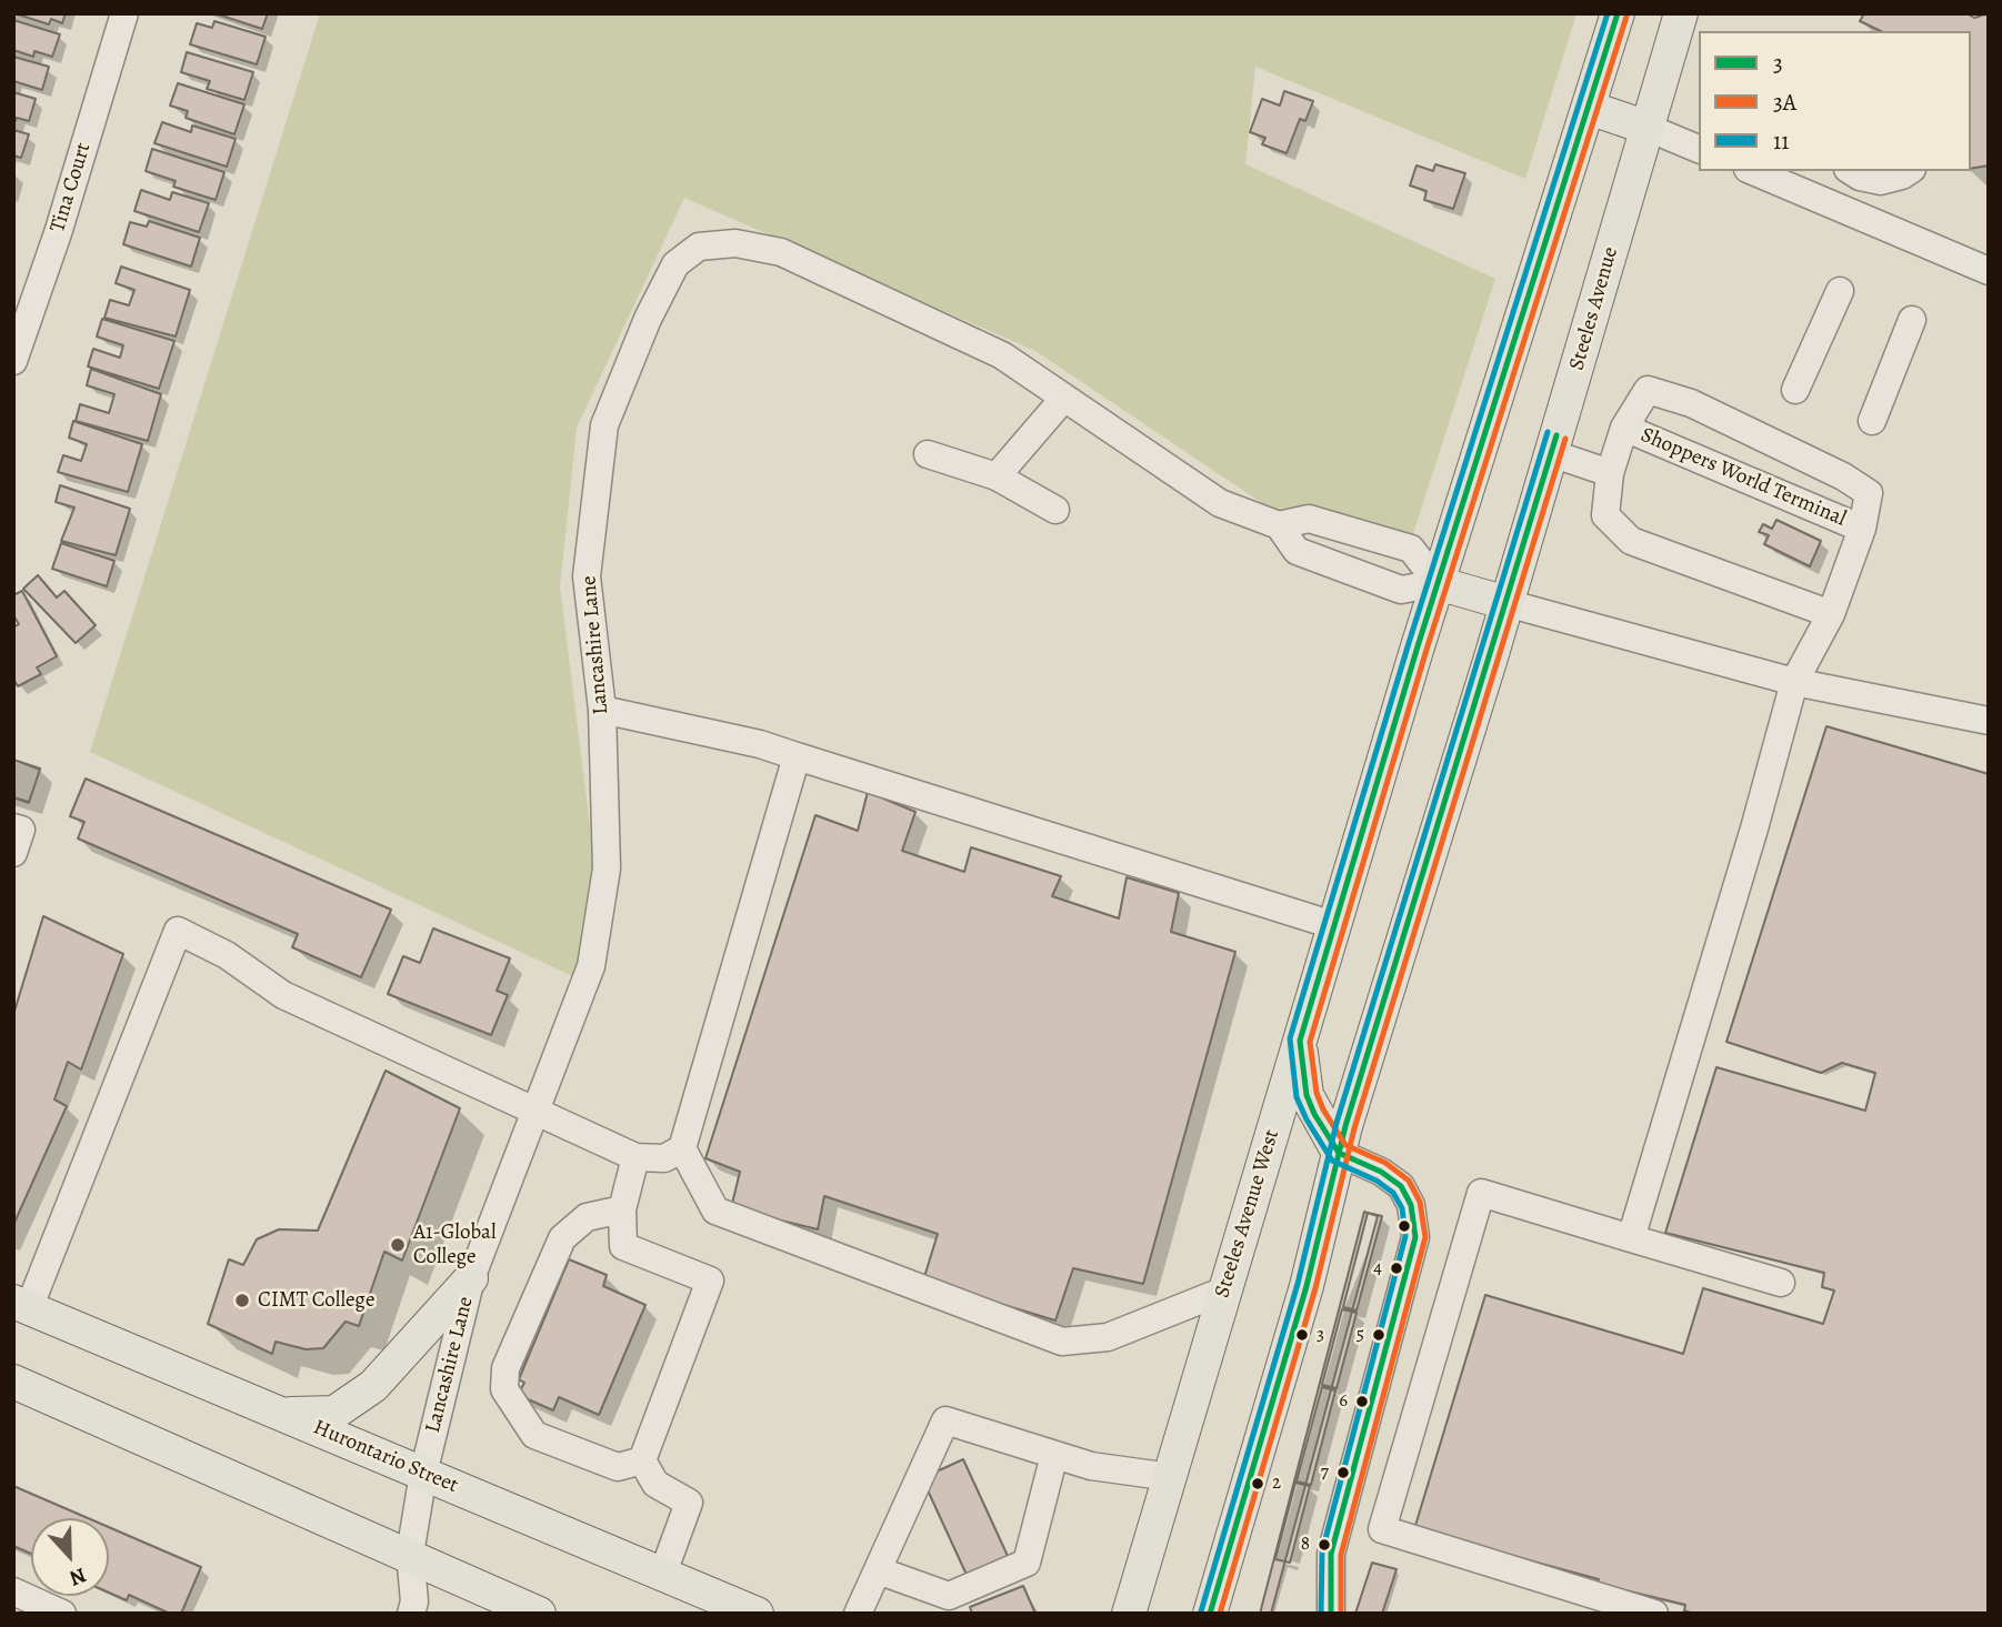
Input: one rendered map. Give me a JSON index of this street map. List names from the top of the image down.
{
  "streets": {
    "main road": ["Steeles Avenue", "Steeles Avenue West", "Hurontario Street"],
    "street": ["Tina Court", "Shoppers World Terminal", "Lancashire Lane"]
  },
  "crossings": [
    ["Lancashire Lane", "Steeles Avenue West"],
    ["Lancashire Lane", "Hurontario Street"]
  ],
  "places": [
    "A1-Global College",
    "4",
    "CIMT College",
    "3",
    "5",
    "6",
    "7",
    "2",
    "8"
  ],
  "lines": ["transit line 3", "transit line 11", "transit line 3A"],
  "legend": ["3", "3A", "11"],
  "north": "bottom"
}
